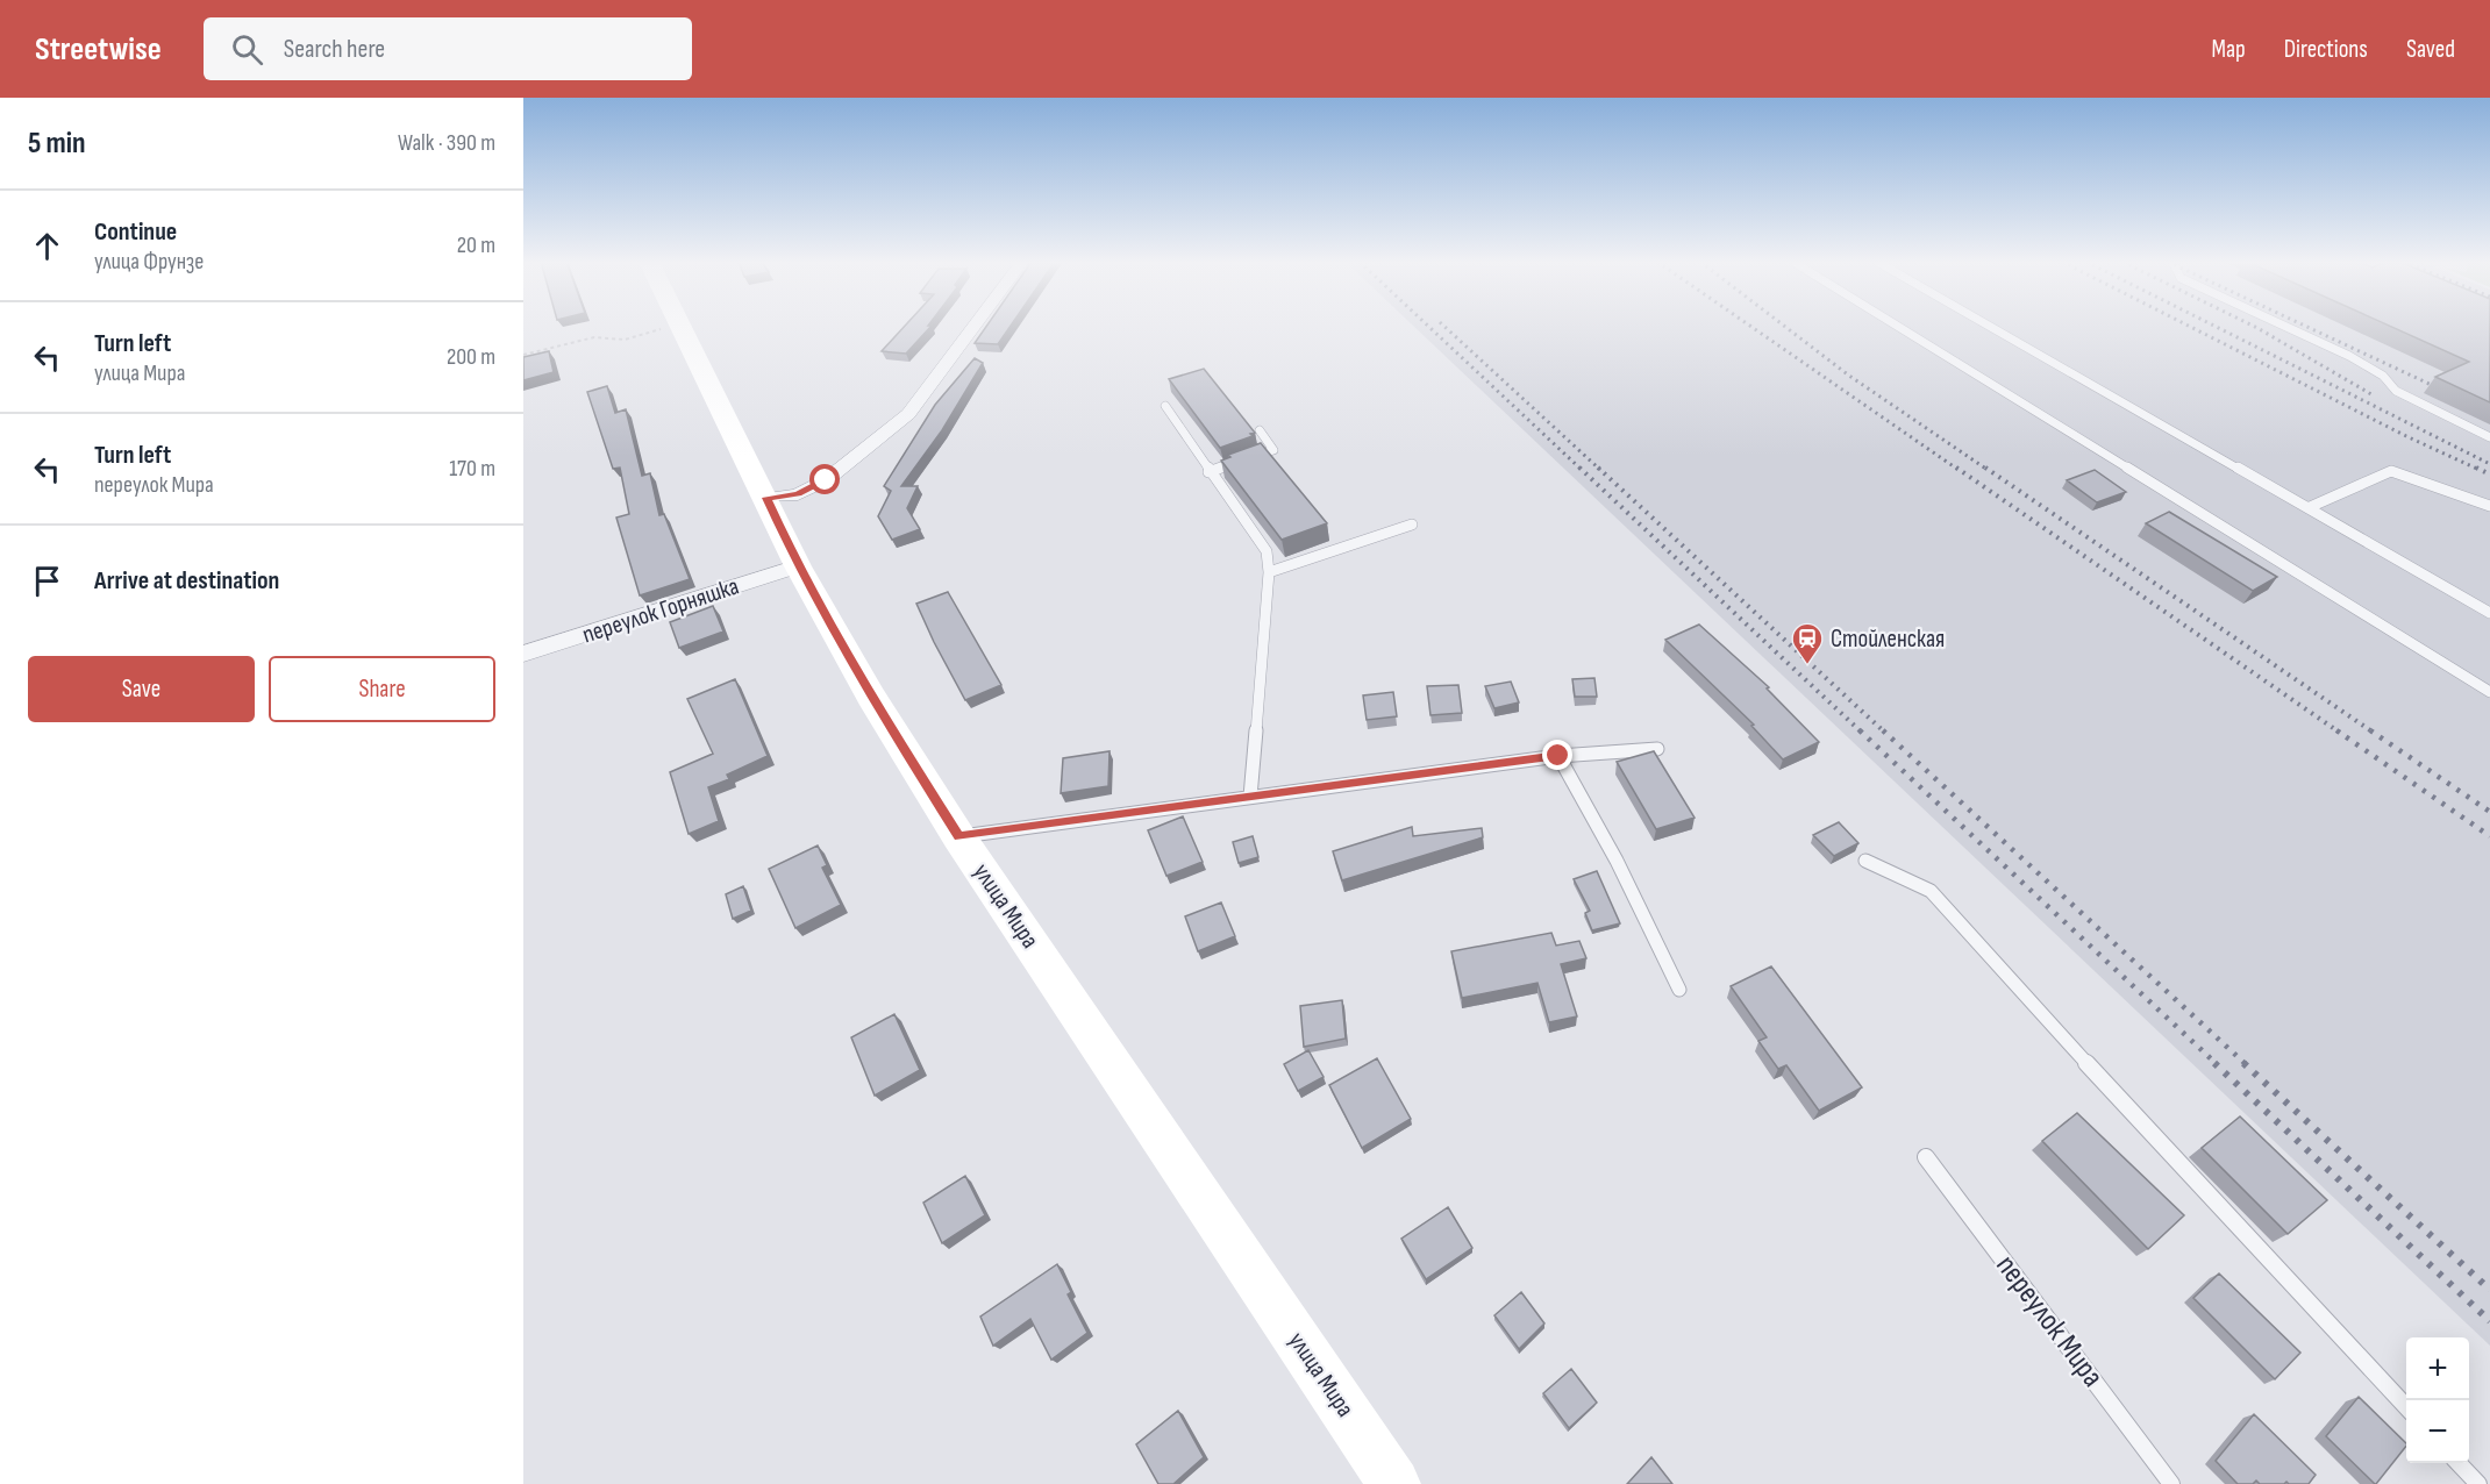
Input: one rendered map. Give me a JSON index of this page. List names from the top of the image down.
{
  "streets": {
    "main road": ["улица Мира"],
    "street": ["переулок Горняшка"],
    "lane": ["переулок Мира"]
  },
  "crossings": [
    ["переулок Горняшка", "улица Мира"]
  ],
  "places": {
    "station": ["Стойленская"]
  },
  "page": {
    "header": "Streetwise",
    "search": "Search here",
    "nav": ["Map", "Directions", "Saved"],
    "heading": ["5 min", "Walk · 390 m"],
    "list": [
      ["Continue", "улица Фрунзе", "20 m"],
      ["Turn left", "улица Мира", "200 m"],
      ["Turn left", "переулок Мира", "170 m"],
      "Arrive at destination"
    ],
    "buttons": ["Save", "Share"],
    "map_buttons": ["+", "−"]
  }
}
